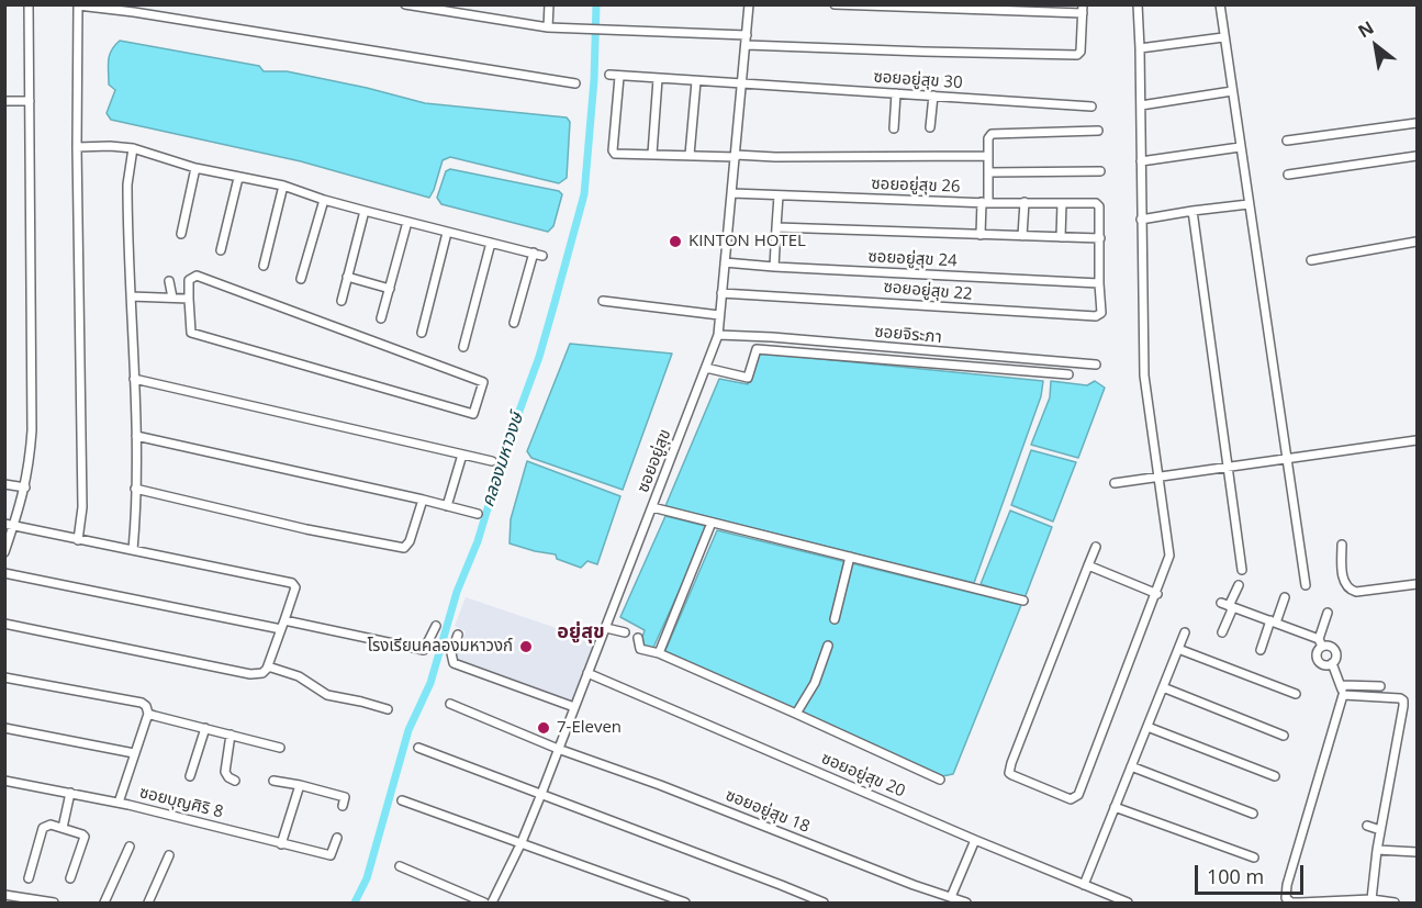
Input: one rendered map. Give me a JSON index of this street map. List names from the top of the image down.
{
  "streets": {
    "street": [
      "ซอยอยู่สุข 30",
      "ซอยอยู่สุข 26",
      "ซอยอยู่สุข 24",
      "ซอยอยู่สุข 22",
      "ซอยจิระภา",
      "ซอยอยู่สุข",
      "ซอยอยู่สุข 20",
      "ซอยบุญศิริ 8",
      "ซอยอยู่สุข 18"
    ]
  },
  "crossings": [
    ["ซอยอยู่สุข 30", "ซอยอยู่สุข"],
    ["ซอยอยู่สุข 26", "ซอยอยู่สุข"],
    ["ซอยอยู่สุข 24", "ซอยอยู่สุข 22"],
    ["ซอยอยู่สุข 24", "ซอยอยู่สุข"],
    ["ซอยอยู่สุข 22", "ซอยอยู่สุข"],
    ["ซอยจิระภา", "ซอยอยู่สุข"],
    ["ซอยอยู่สุข", "ซอยอยู่สุข 20"],
    ["ซอยอยู่สุข", "ซอยอยู่สุข 18"]
  ],
  "districts": ["อยู่สุข"],
  "water": ["คลองมหาวงษ์"],
  "places": ["KINTON HOTEL", "โรงเรียนคลองมหาวงก์", "7-Eleven"],
  "scale_bar": "100 m",
  "north": "top left"
}
